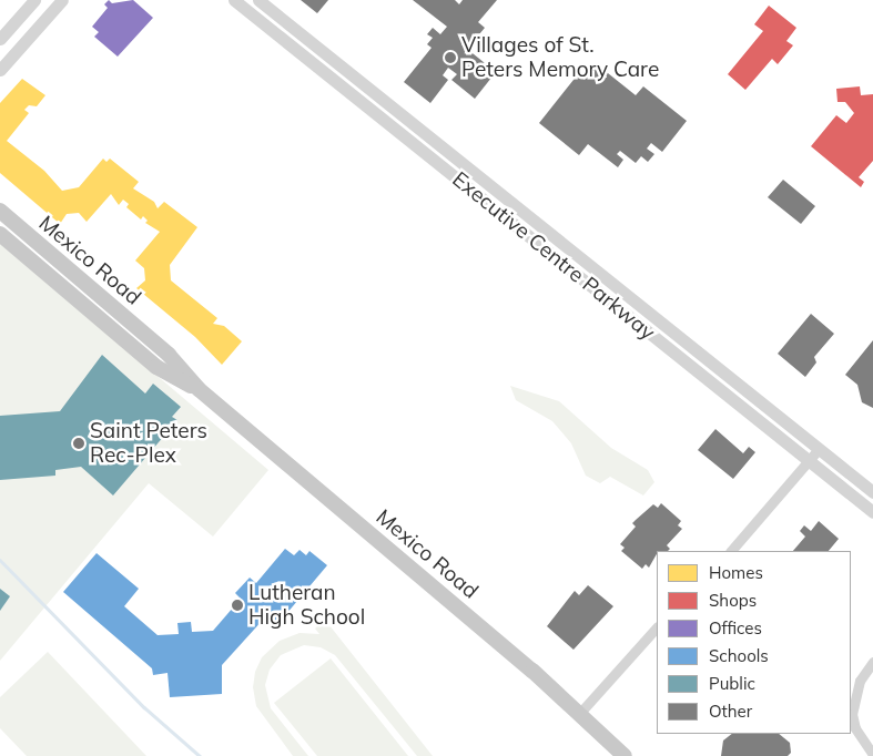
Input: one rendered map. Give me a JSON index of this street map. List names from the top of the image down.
{
  "streets": {
    "main road": ["Mexico Road"],
    "street": ["Executive Centre Parkway"]
  },
  "places": ["Villages of St. Peters Memory Care", "Saint Peters Rec-Plex", "Lutheran High School"],
  "legend": [
    "Homes",
    "Shops",
    "Offices",
    "Schools",
    "Public",
    "Other"
  ]
}
